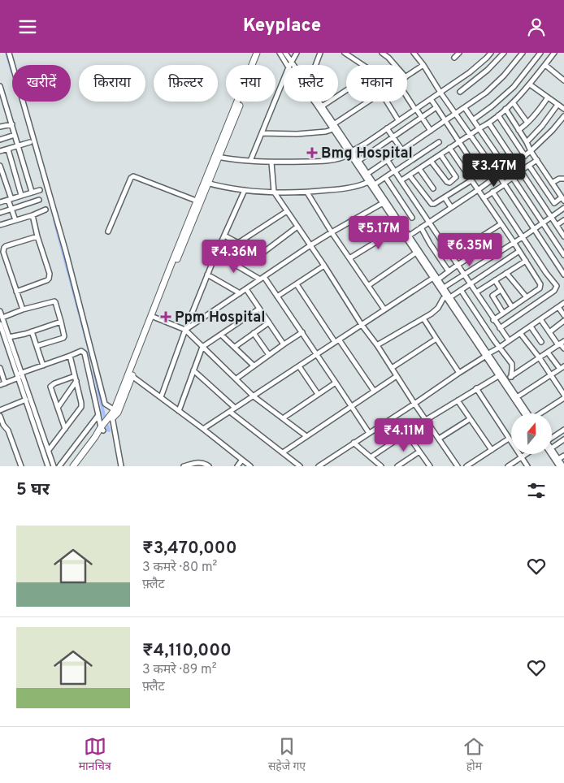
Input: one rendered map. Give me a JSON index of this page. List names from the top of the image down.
{
  "places": {
    "health": ["Bmg Hospital", "Ppm Hospital"]
  },
  "north": "top",
  "page": {
    "header": "Keyplace",
    "chip": [
      "खरीदें",
      "किराया",
      "फ़िल्टर",
      "नया",
      "फ़्लैट",
      "मकान"
    ],
    "price": [
      "₹3.47M",
      "₹5.17M",
      "₹6.35M",
      "₹4.36M",
      "₹4.11M"
    ],
    "heading": "5 घर",
    "list": [
      {
        "name": "₹3,470,000",
        "note": "3 कमरे · 80 m² · फ़्लैट"
      },
      {
        "name": "₹4,110,000",
        "note": "3 कमरे · 89 m² · फ़्लैट"
      }
    ],
    "tabs": ["मानचित्र", "सहेजे गए", "होम"]
  }
}
